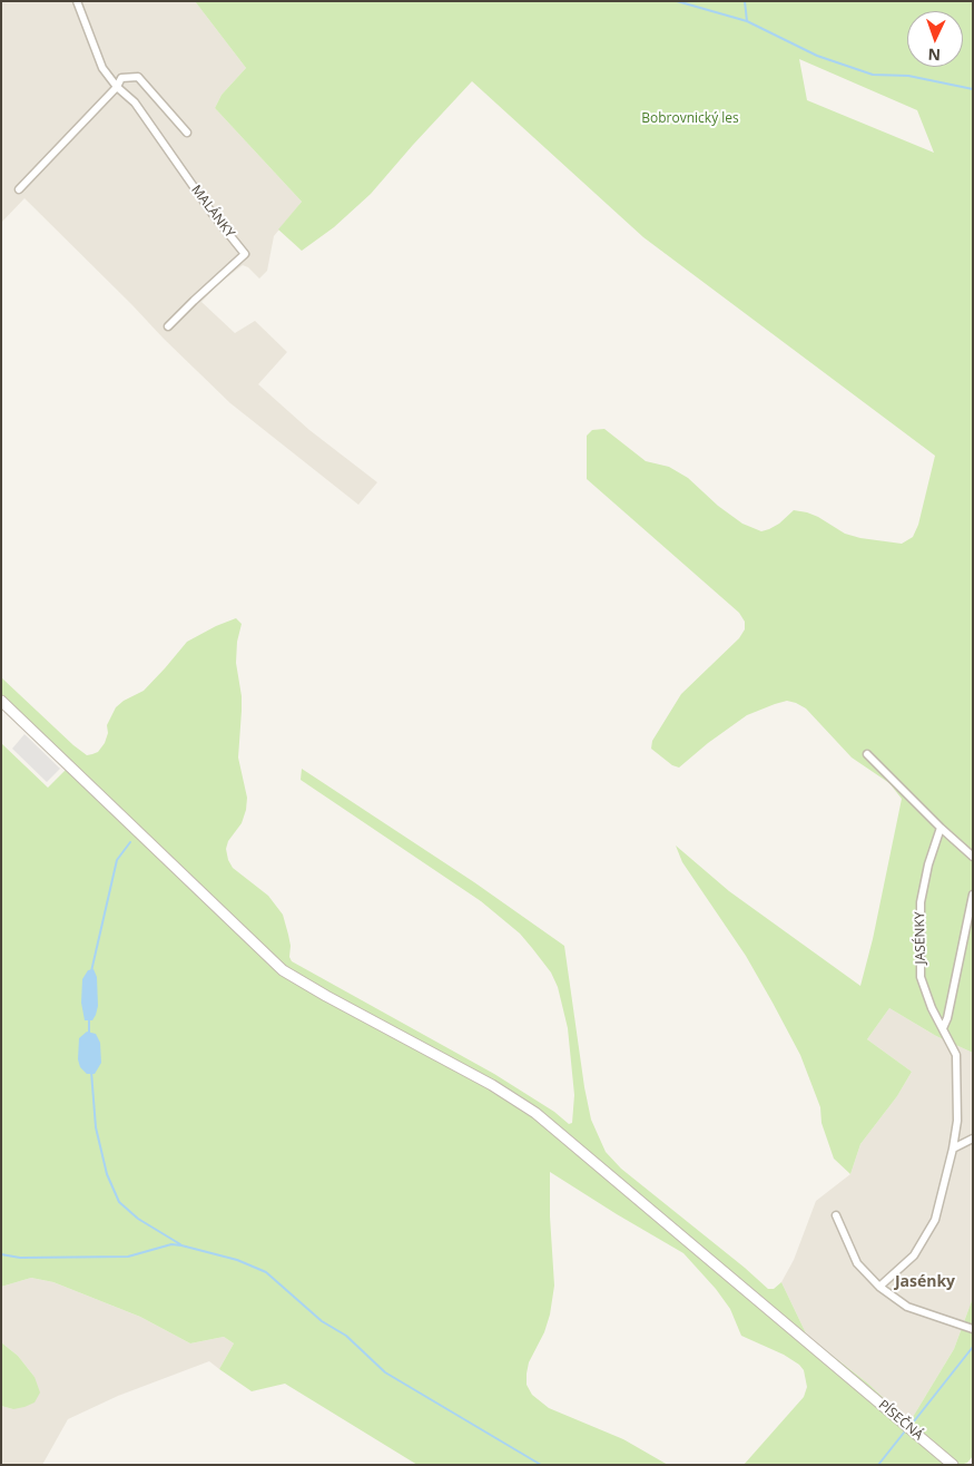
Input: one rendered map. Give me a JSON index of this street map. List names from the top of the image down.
{
  "streets": {
    "street": ["MALÁNKY", "JASÉNKY", "PÍSEČNÁ"]
  },
  "districts": ["Jasénky"],
  "parks": ["Bobrovnický les"],
  "north": "bottom"
}
